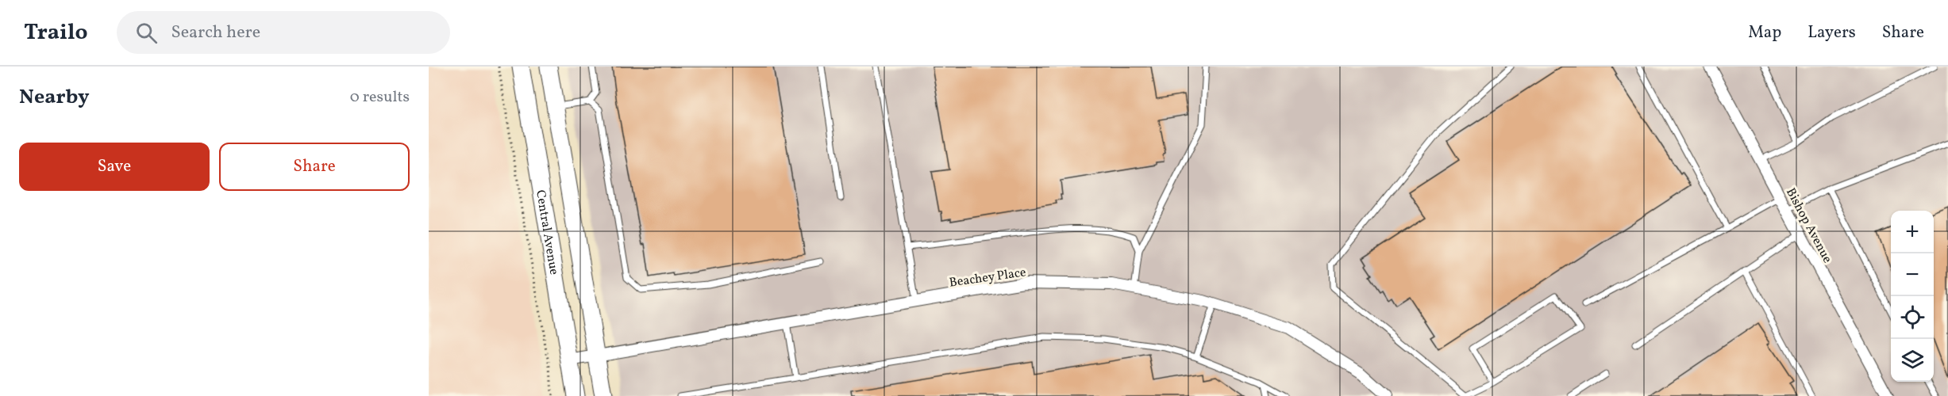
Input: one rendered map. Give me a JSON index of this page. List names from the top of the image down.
{
  "streets": {
    "main road": ["Central Avenue"],
    "street": ["Bishop Avenue", "Beachey Place"]
  },
  "crossings": [
    ["Central Avenue", "Beachey Place"]
  ],
  "page": {
    "header": "Trailo",
    "search": "Search here",
    "nav": ["Map", "Layers", "Share"],
    "heading": ["Nearby", "0 results"],
    "buttons": ["Save", "Share"],
    "map_buttons": ["+", "−"]
  }
}
